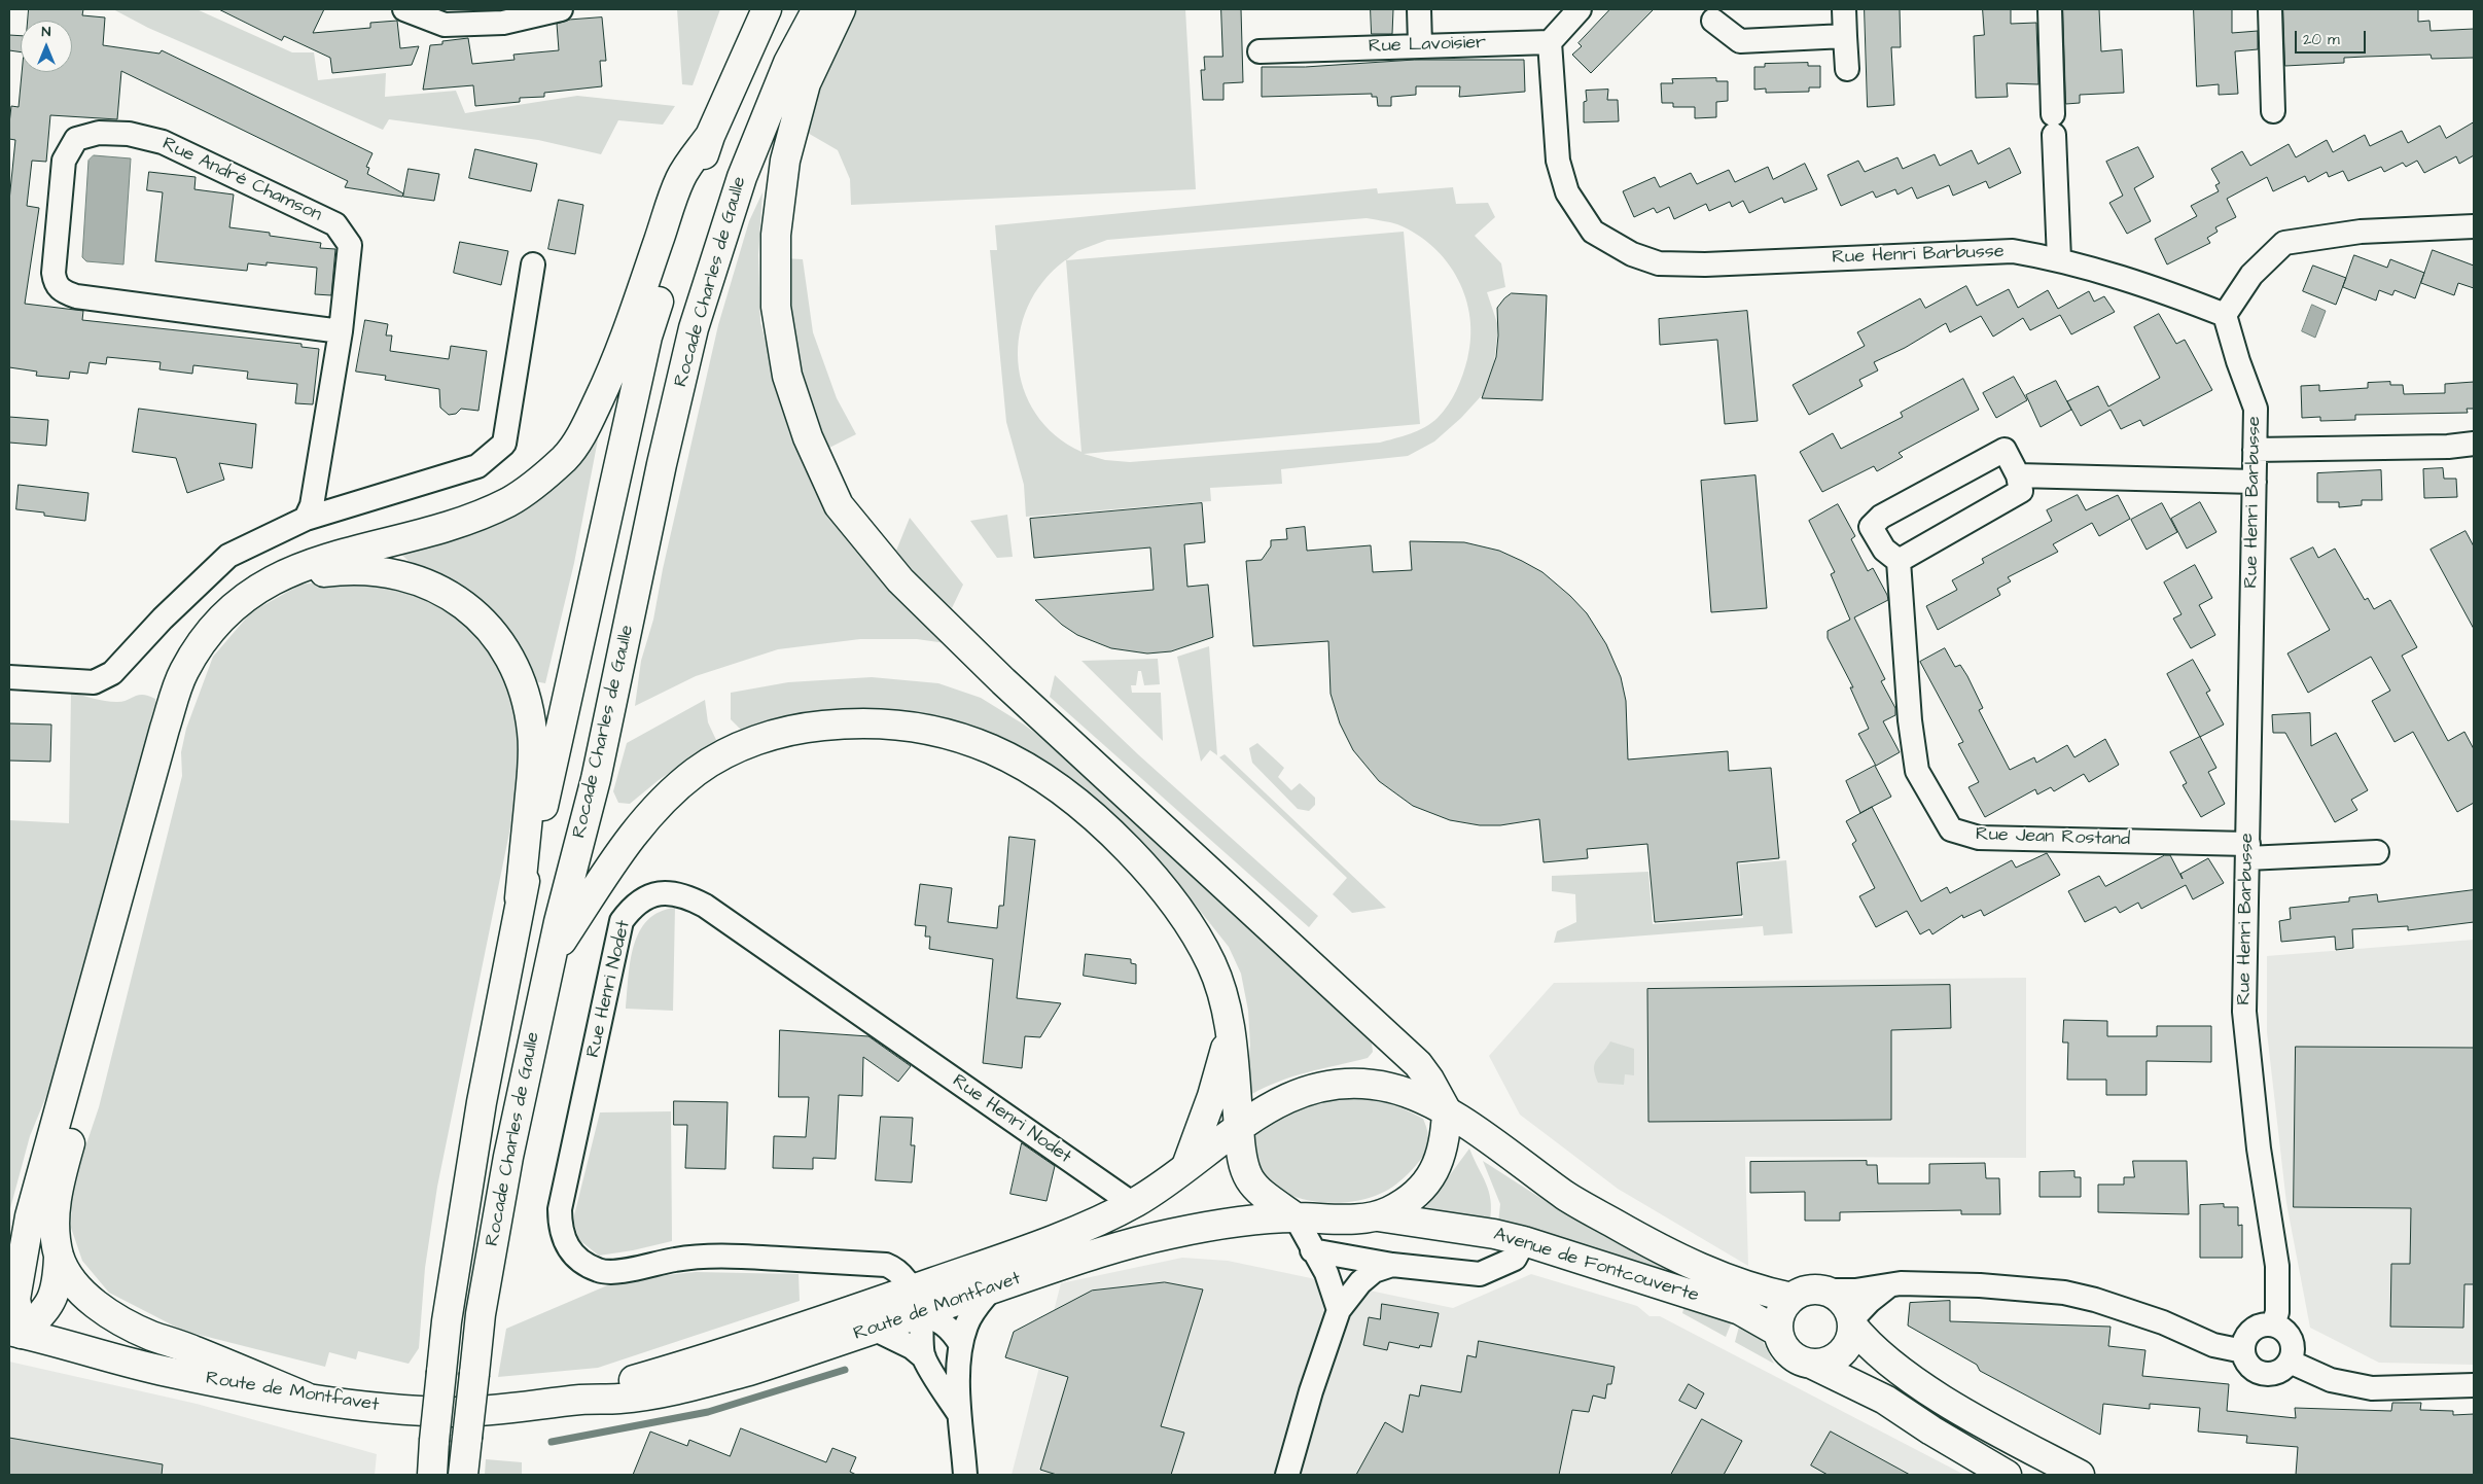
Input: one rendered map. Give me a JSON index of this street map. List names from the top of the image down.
{
  "streets": {
    "main road": ["Rocade Charles de Gaulle", "Avenue de Fontcouverte", "Route de Montfavet"],
    "street": [
      "Rue Lavoisier",
      "Rue André Chamson",
      "Rue Henri Barbusse",
      "Rue Jean Rostand",
      "Rue Henri Nodet"
    ]
  },
  "crossings": [
    ["Rue Lavoisier", "Rue Henri Barbusse"],
    ["Rue Henri Barbusse", "Rue Jean Rostand"],
    ["Rue Henri Nodet", "Route de Montfavet"],
    ["Avenue de Fontcouverte", "Route de Montfavet"]
  ],
  "scale_bar": "20 m",
  "north": "top"
}
